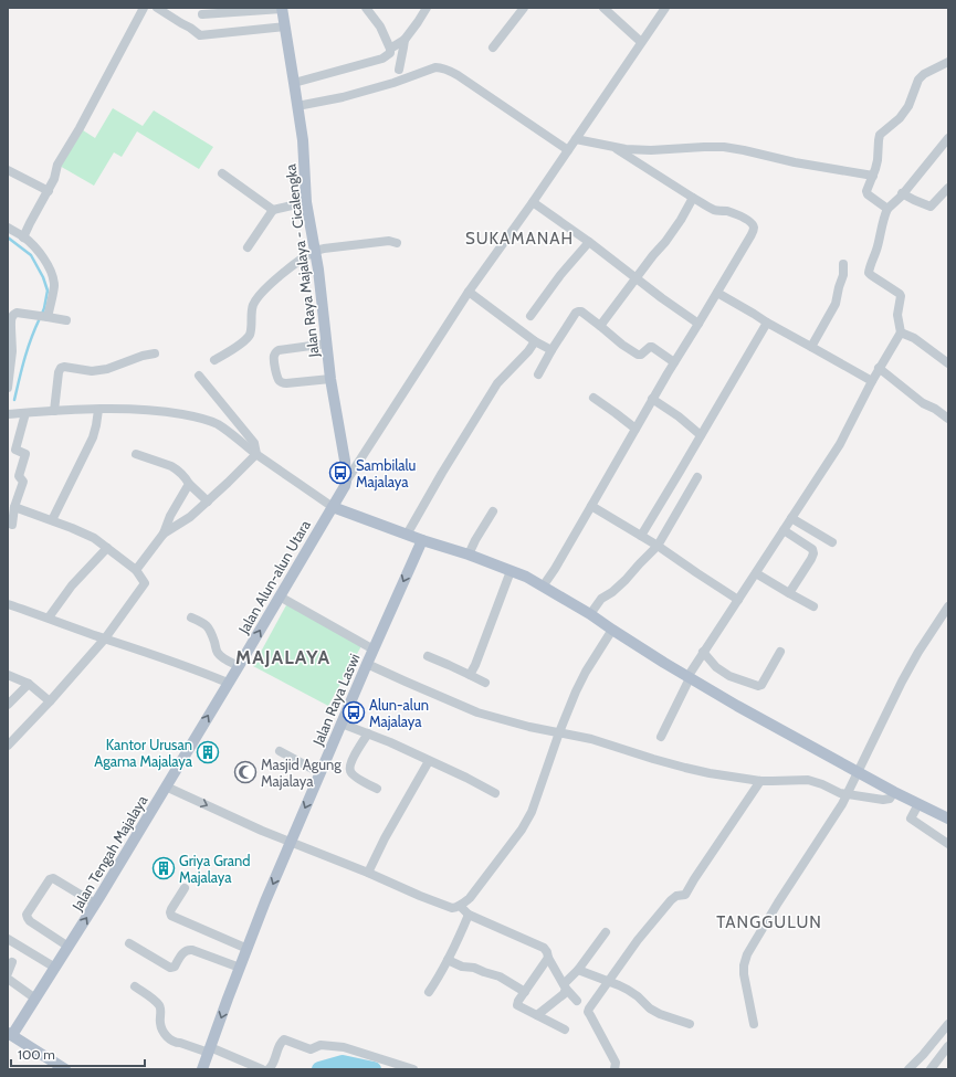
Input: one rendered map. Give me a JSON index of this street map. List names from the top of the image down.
{
  "streets": {
    "main road": [
      "Jalan Raya Majalaya - Cicalengka",
      "Jalan Alun-alun Utara",
      "Jalan Raya Laswi",
      "Jalan Tengah Majalaya"
    ]
  },
  "crossings": [
    ["Jalan Alun-alun Utara", "Jalan Tengah Majalaya"]
  ],
  "one_way": ["Jalan Alun-alun Utara", "Jalan Raya Laswi", "Jalan Tengah Majalaya"],
  "districts": ["SUKAMANAH", "MAJALAYA", "TANGGULUN"],
  "places": {
    "bus stop": ["Sambilalu Majalaya", "Alun-alun Majalaya"],
    "building": ["Kantor Urusan Agama Majalaya", "Griya Grand Majalaya"],
    "mosque": ["Masjid Agung Majalaya"]
  },
  "scale_bar": "100 m"
}
